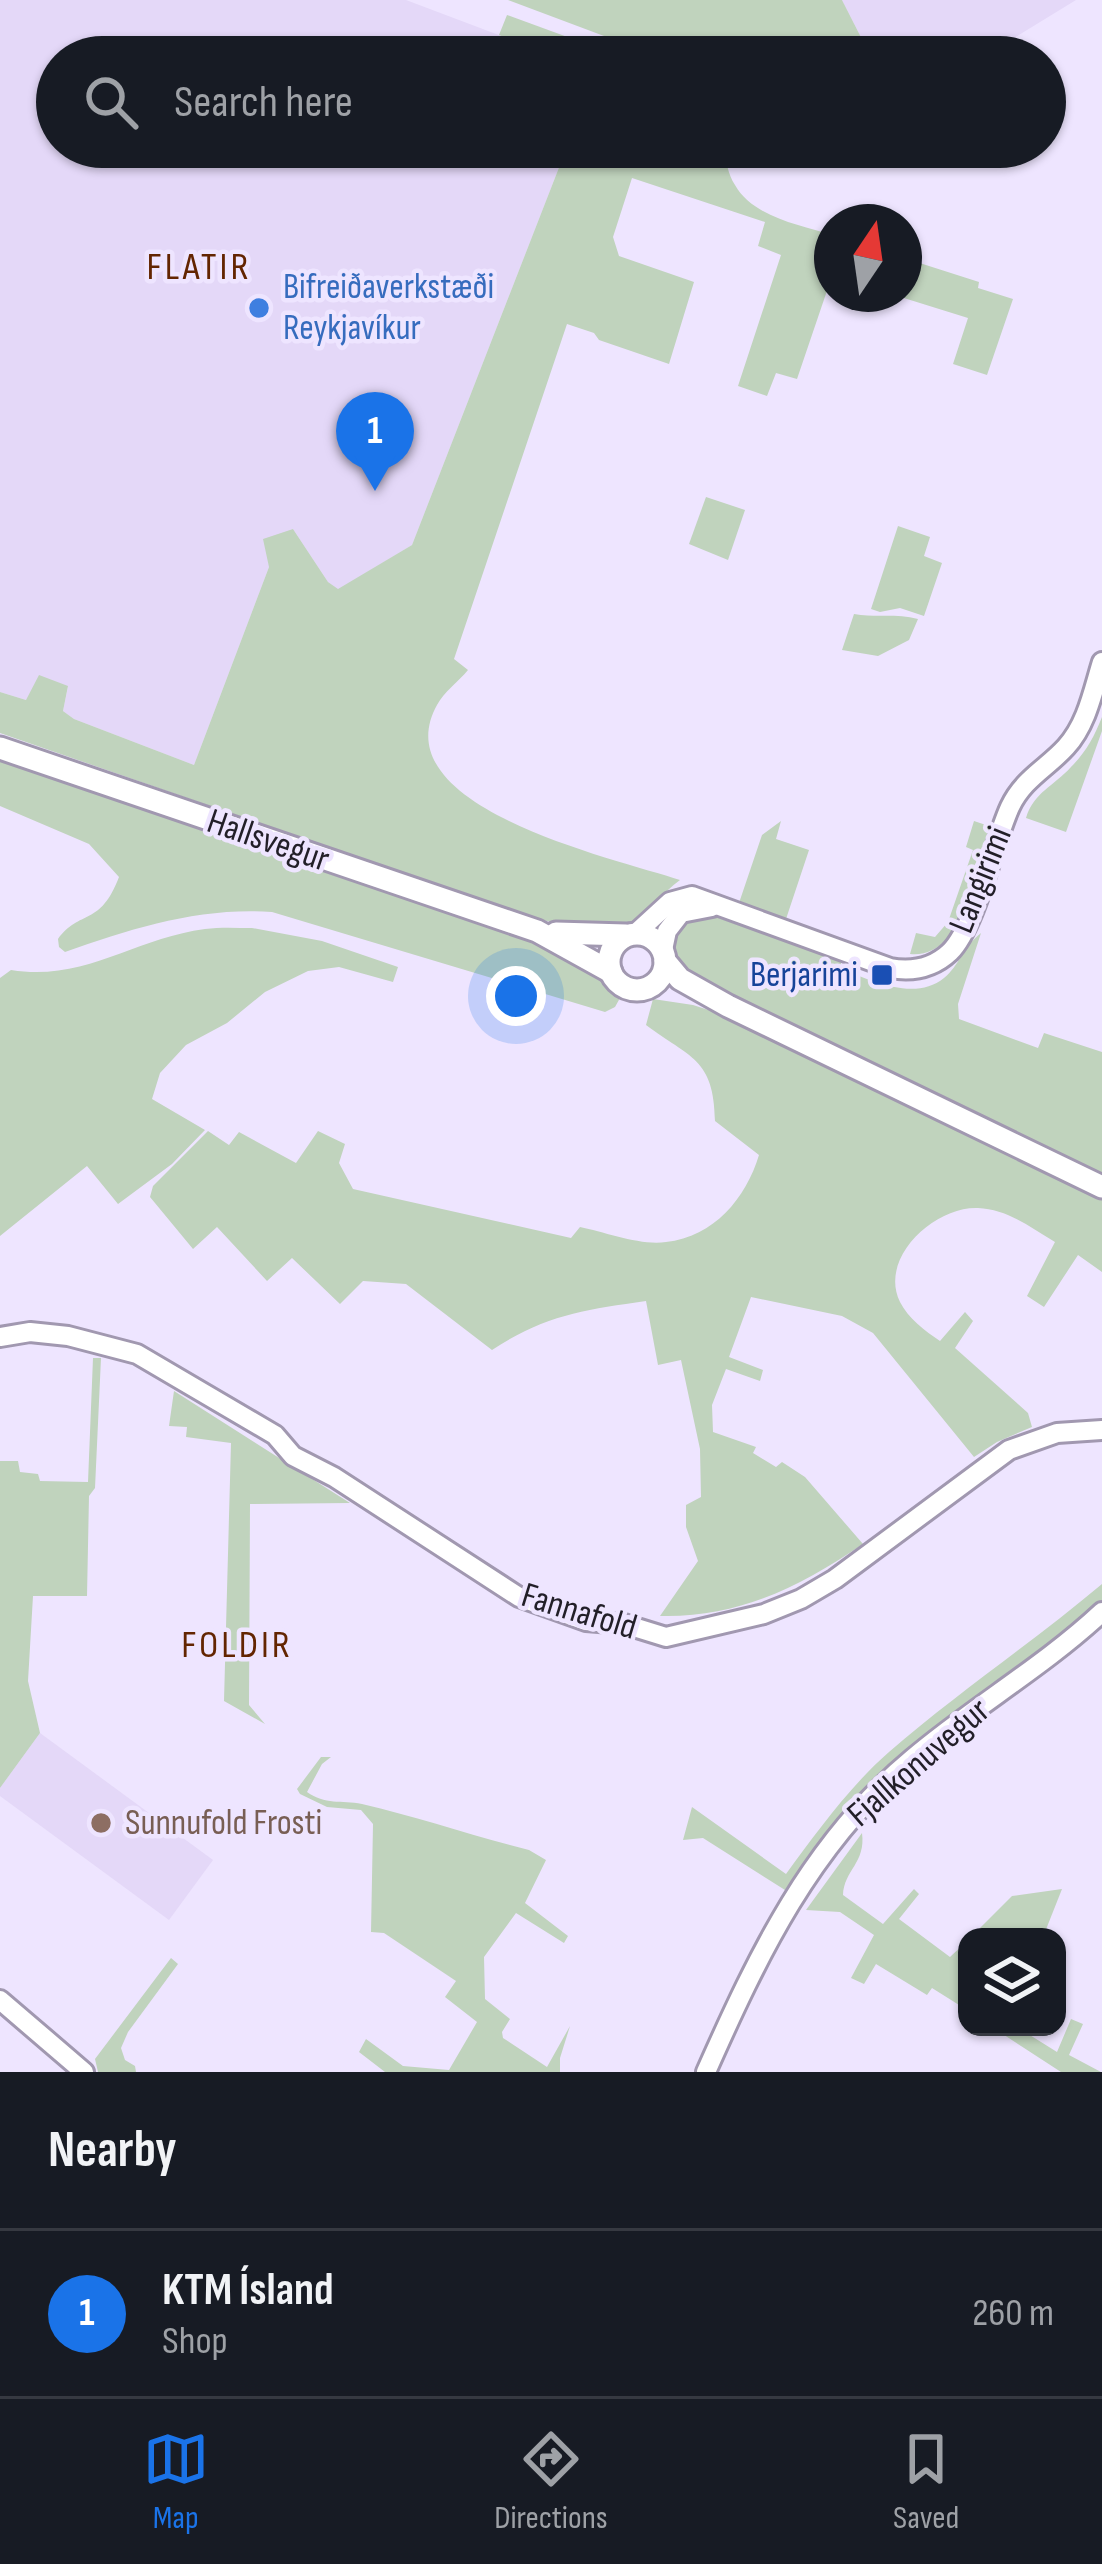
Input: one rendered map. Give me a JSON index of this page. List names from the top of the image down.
{
  "streets": {
    "main road": ["Hallsvegur"],
    "street": ["Langirimi", "Fannafold", "Fjallkonuvegur"]
  },
  "crossings": [
    ["Hallsvegur", "Langirimi"]
  ],
  "districts": ["FLATIR", "FOLDIR"],
  "places": {
    "other": ["Bifreiðaverkstæði Reykjavíkur", "Sunnufold Frosti"],
    "transit": ["Berjarimi"]
  },
  "north": "top",
  "page": {
    "search": "Search here",
    "pins": "1",
    "heading": "Nearby",
    "list": [
      {
        "mark": "1",
        "name": "KTM Ísland",
        "note": "Shop",
        "value": "260 m"
      }
    ],
    "nav": ["Map", "Directions", "Saved"]
  }
}
